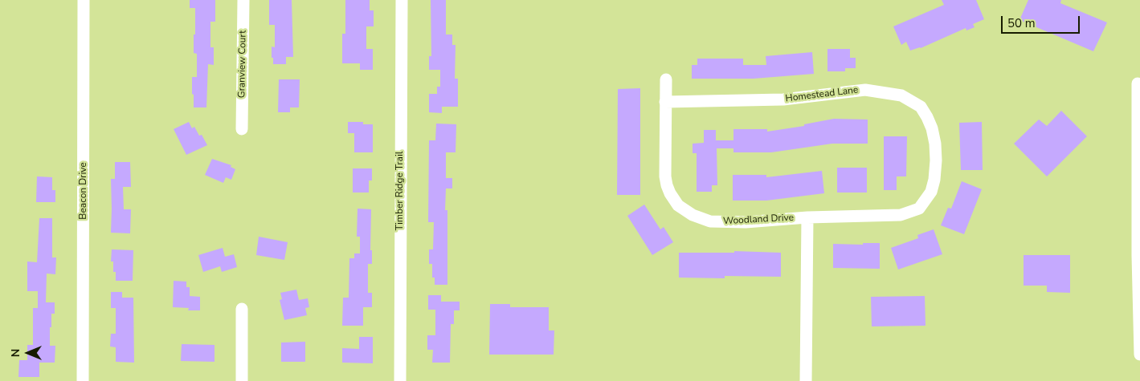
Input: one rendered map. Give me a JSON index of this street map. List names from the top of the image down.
{
  "streets": {
    "street": [
      "Granview Court",
      "Homestead Lane",
      "Beacon Drive",
      "Timber Ridge Trail",
      "Woodland Drive"
    ]
  },
  "crossings": [
    ["Homestead Lane", "Woodland Drive"]
  ],
  "scale_bar": "50 m",
  "north": "left"
}
